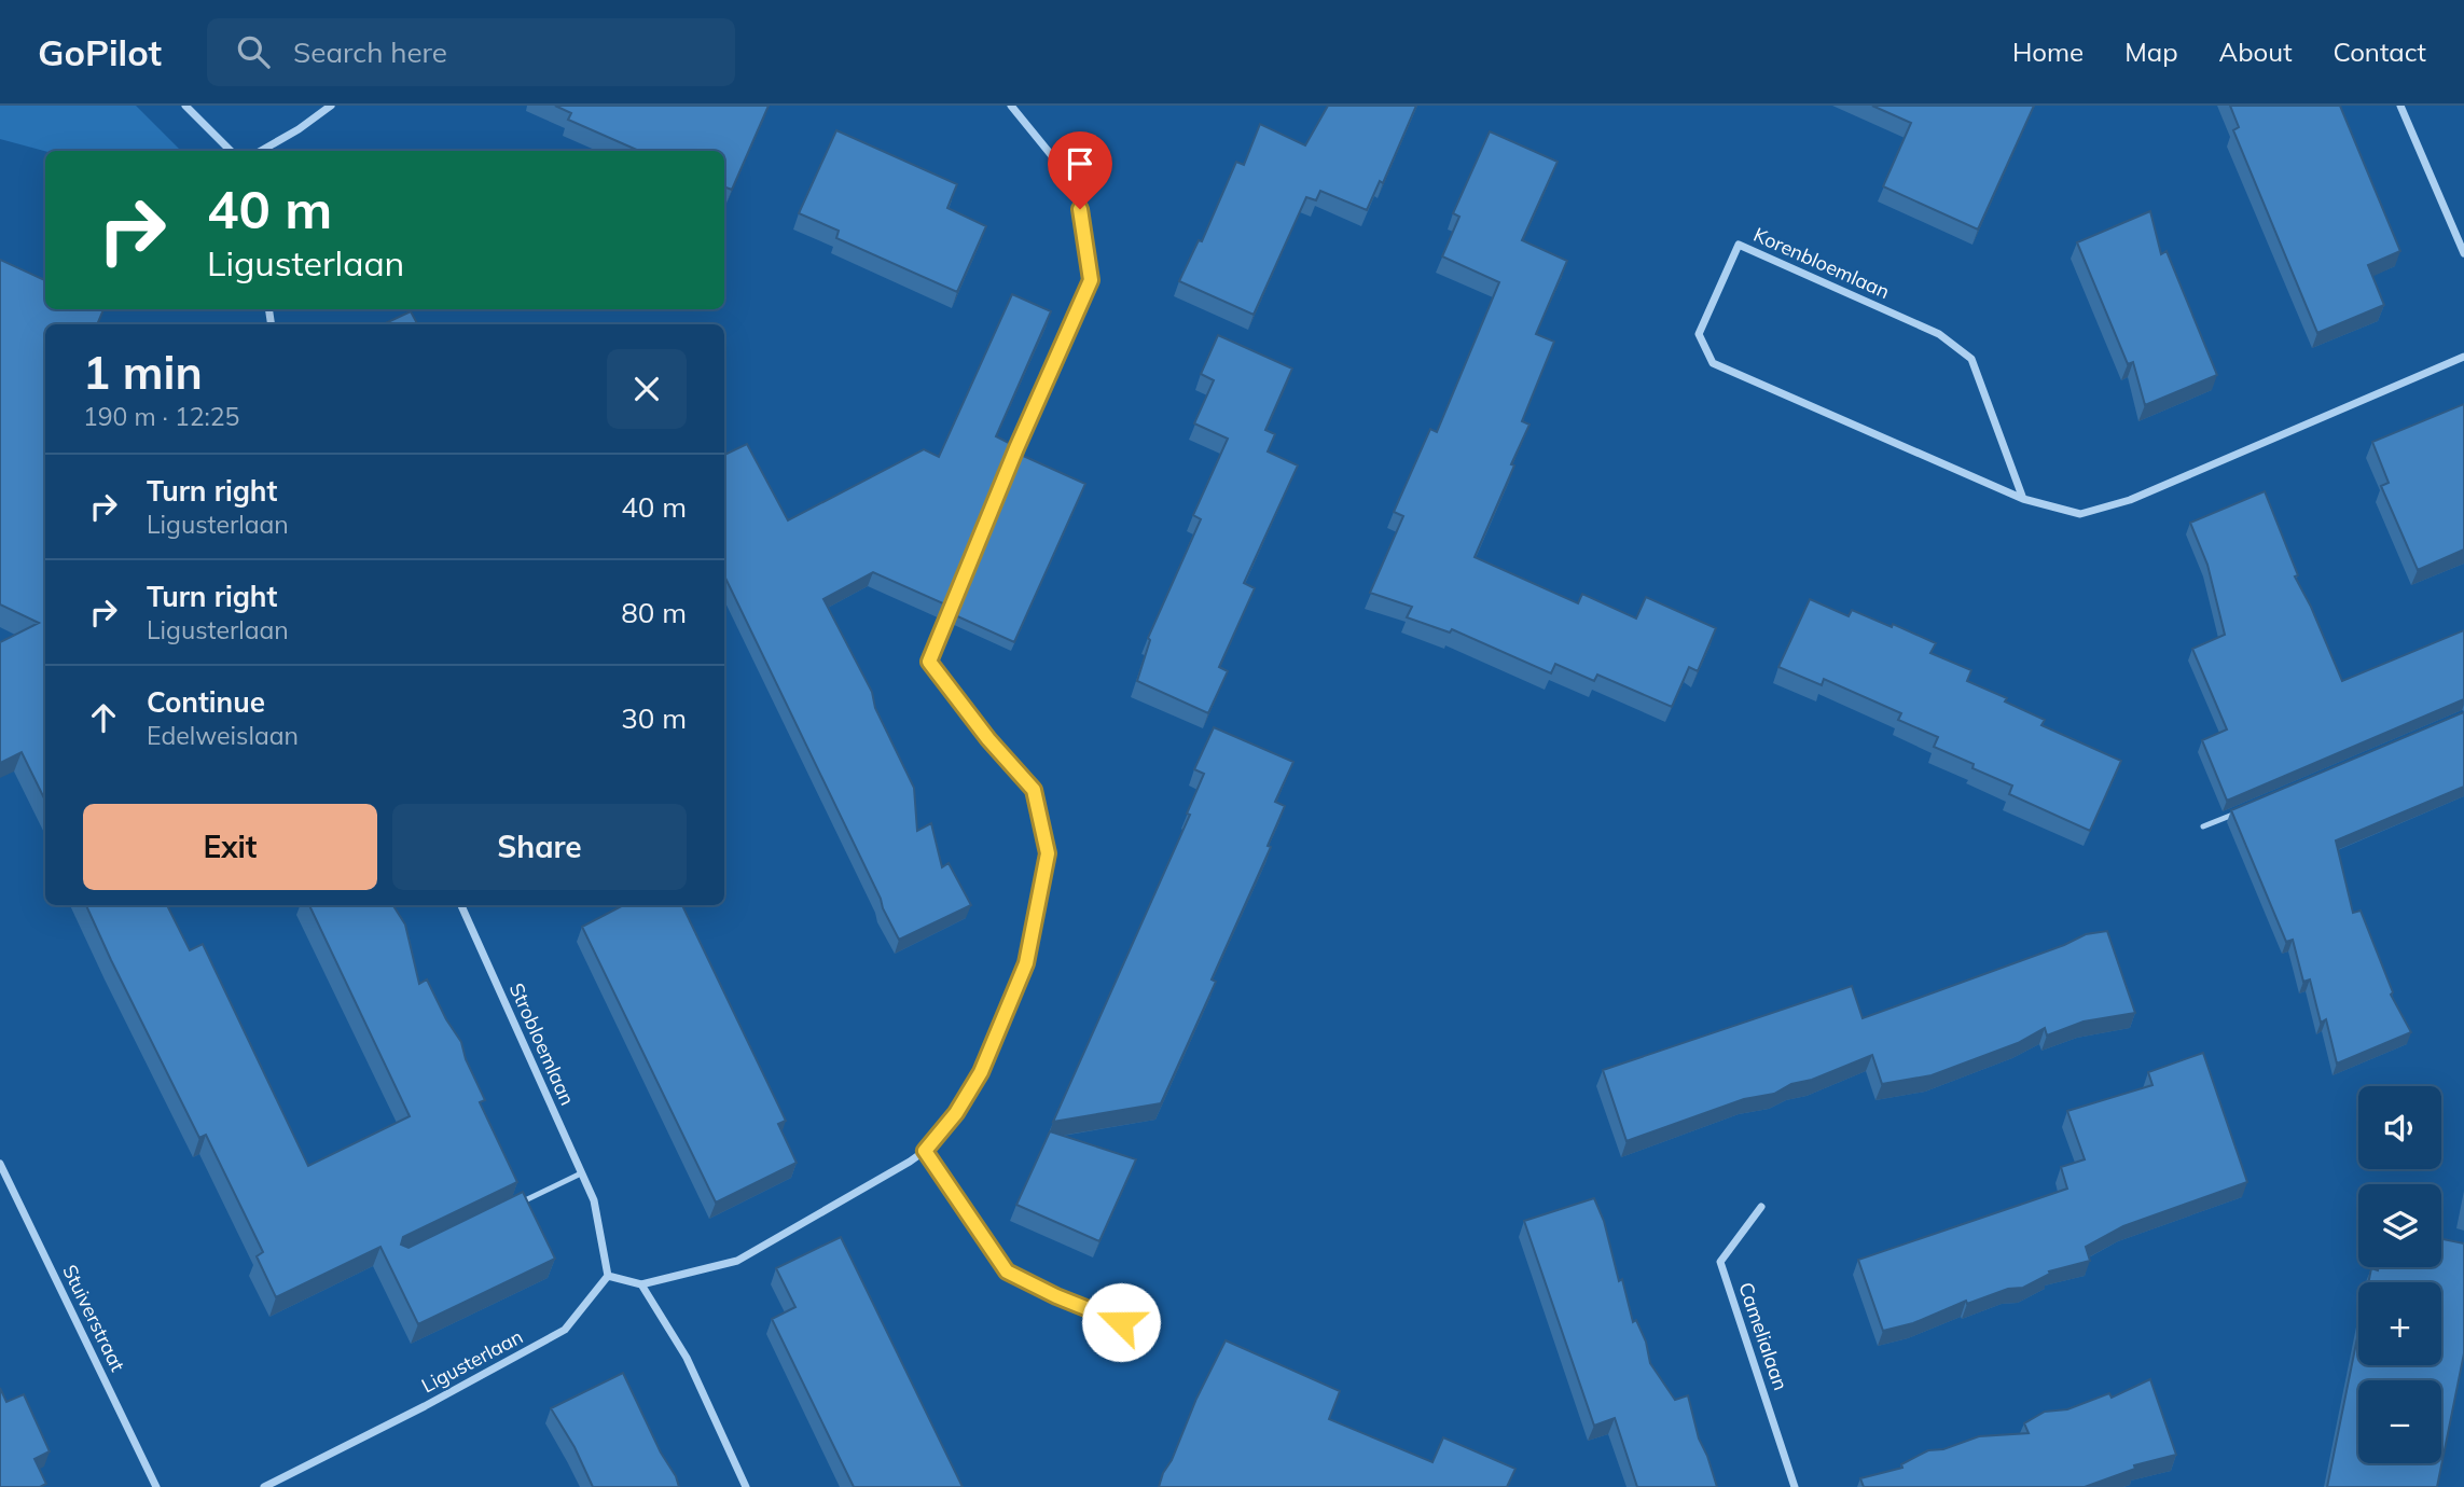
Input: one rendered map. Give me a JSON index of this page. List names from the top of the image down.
{
  "streets": {
    "street": [
      "Korenbloemlaan",
      "Strobloemlaan",
      "Stuiverstraat",
      "Camelialaan",
      "Ligusterlaan"
    ]
  },
  "crossings": [
    ["Strobloemlaan", "Ligusterlaan"]
  ],
  "page": {
    "header": "GoPilot",
    "search": "Search here",
    "nav": [
      "Home",
      "Map",
      "About",
      "Contact"
    ],
    "turn": ["40 m", "Ligusterlaan"],
    "heading": ["1 min", "190 m · 12:25"],
    "list": [
      {
        "name": "Turn right",
        "note": "Ligusterlaan",
        "value": "40 m"
      },
      {
        "name": "Turn right",
        "note": "Ligusterlaan",
        "value": "80 m"
      },
      {
        "name": "Continue",
        "note": "Edelweislaan",
        "value": "30 m"
      }
    ],
    "buttons": ["Exit", "Share"],
    "map_buttons": ["+", "−"]
  }
}
